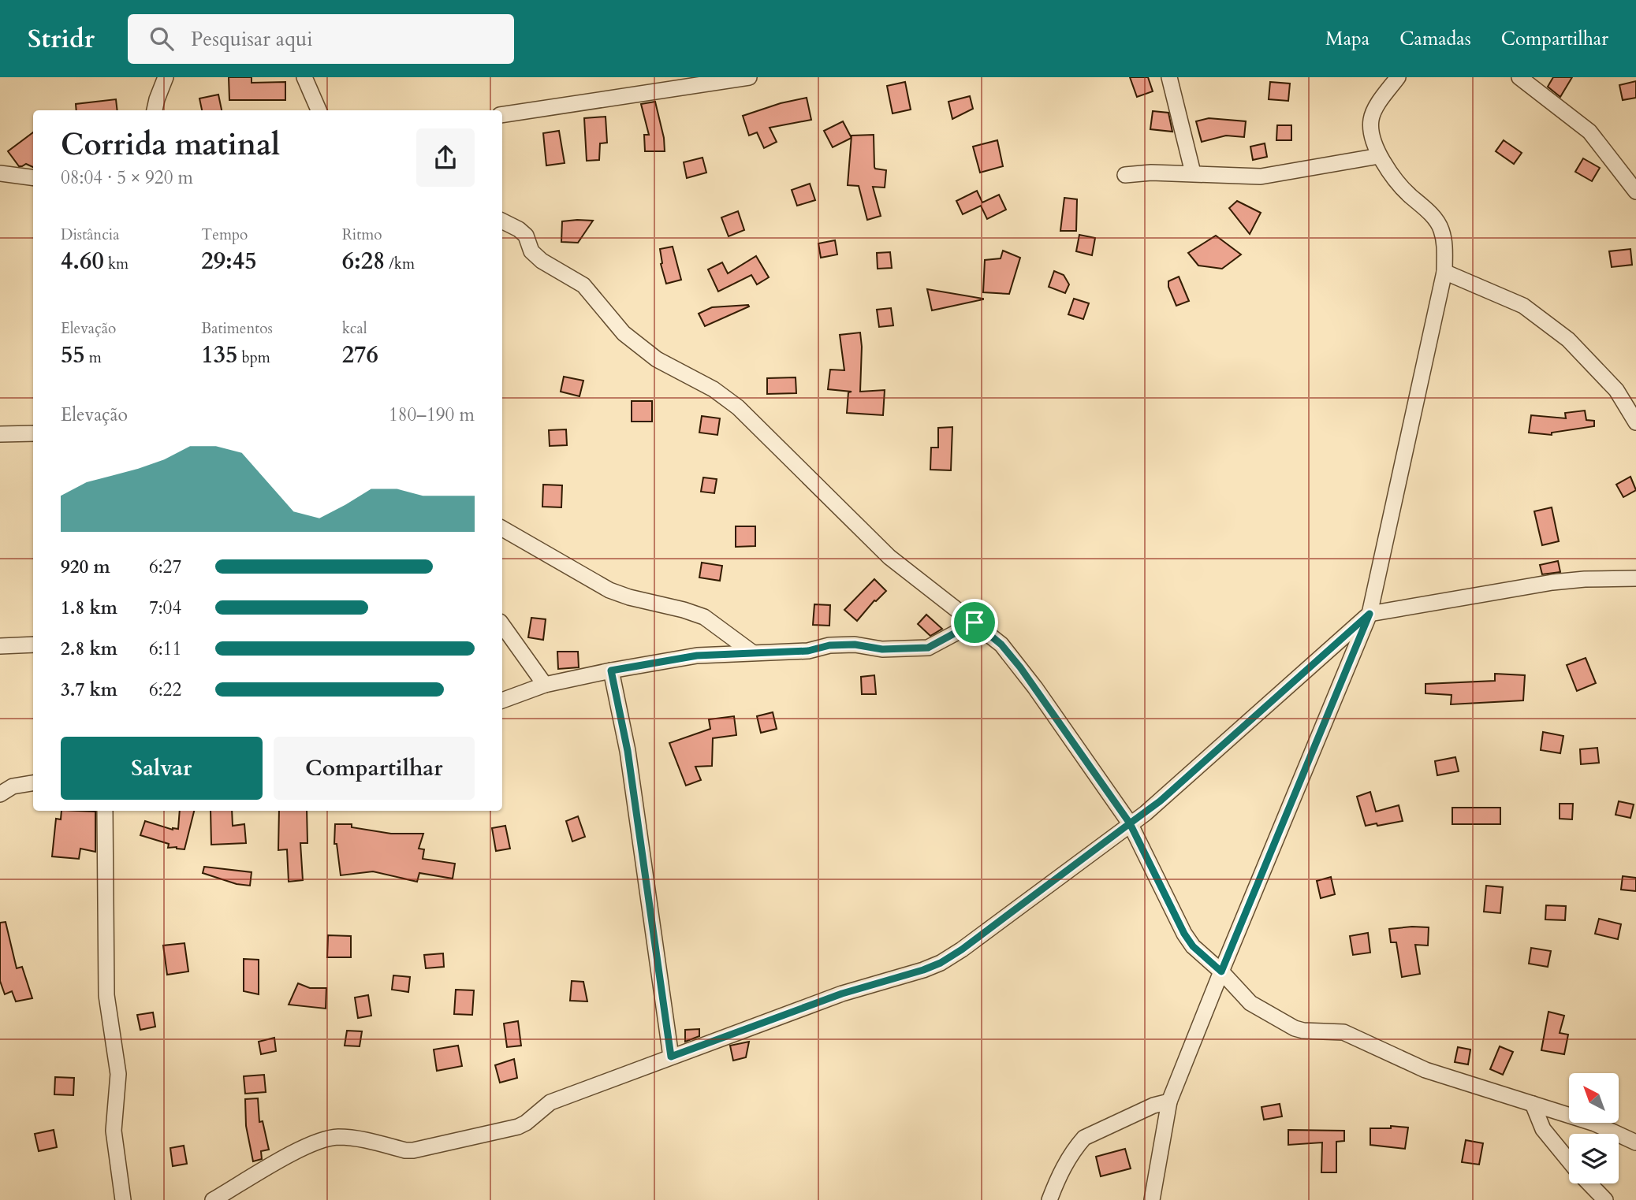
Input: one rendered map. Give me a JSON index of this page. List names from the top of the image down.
{
  "north": "top left",
  "page": {
    "header": "Stridr",
    "search": "Pesquisar aqui",
    "nav": ["Mapa", "Camadas", "Compartilhar"],
    "heading": ["Corrida matinal", "08:04 · 5 × 920 m"],
    "stats": [
      ["Distância", "4.60 km"],
      ["Tempo", "29:45"],
      ["Ritmo", "6:28 /km"],
      ["Elevação", "55 m"],
      ["Batimentos", "135 bpm"],
      ["kcal", "276"]
    ],
    "chart": ["Elevação", "180–190 m"],
    "list": [
      {
        "name": "920 m",
        "note": "6:27"
      },
      {
        "name": "1.8 km",
        "note": "7:04"
      },
      {
        "name": "2.8 km",
        "note": "6:11"
      },
      {
        "name": "3.7 km",
        "note": "6:22"
      }
    ],
    "buttons": ["Salvar", "Compartilhar"]
  }
}
